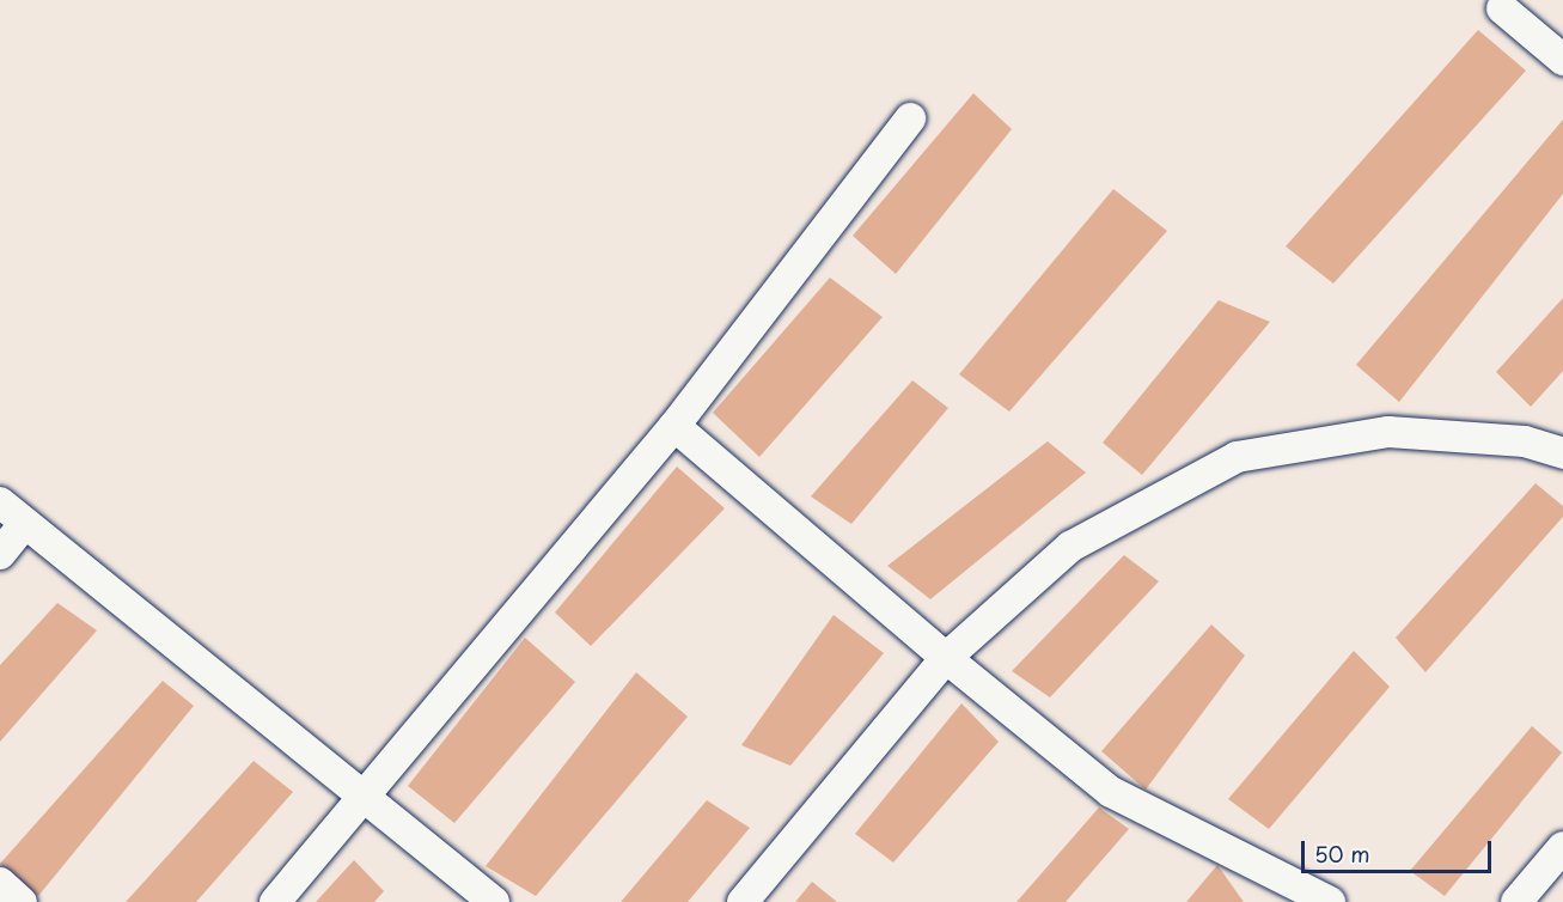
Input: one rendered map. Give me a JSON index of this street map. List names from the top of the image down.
{
  "scale_bar": "50 m"
}
